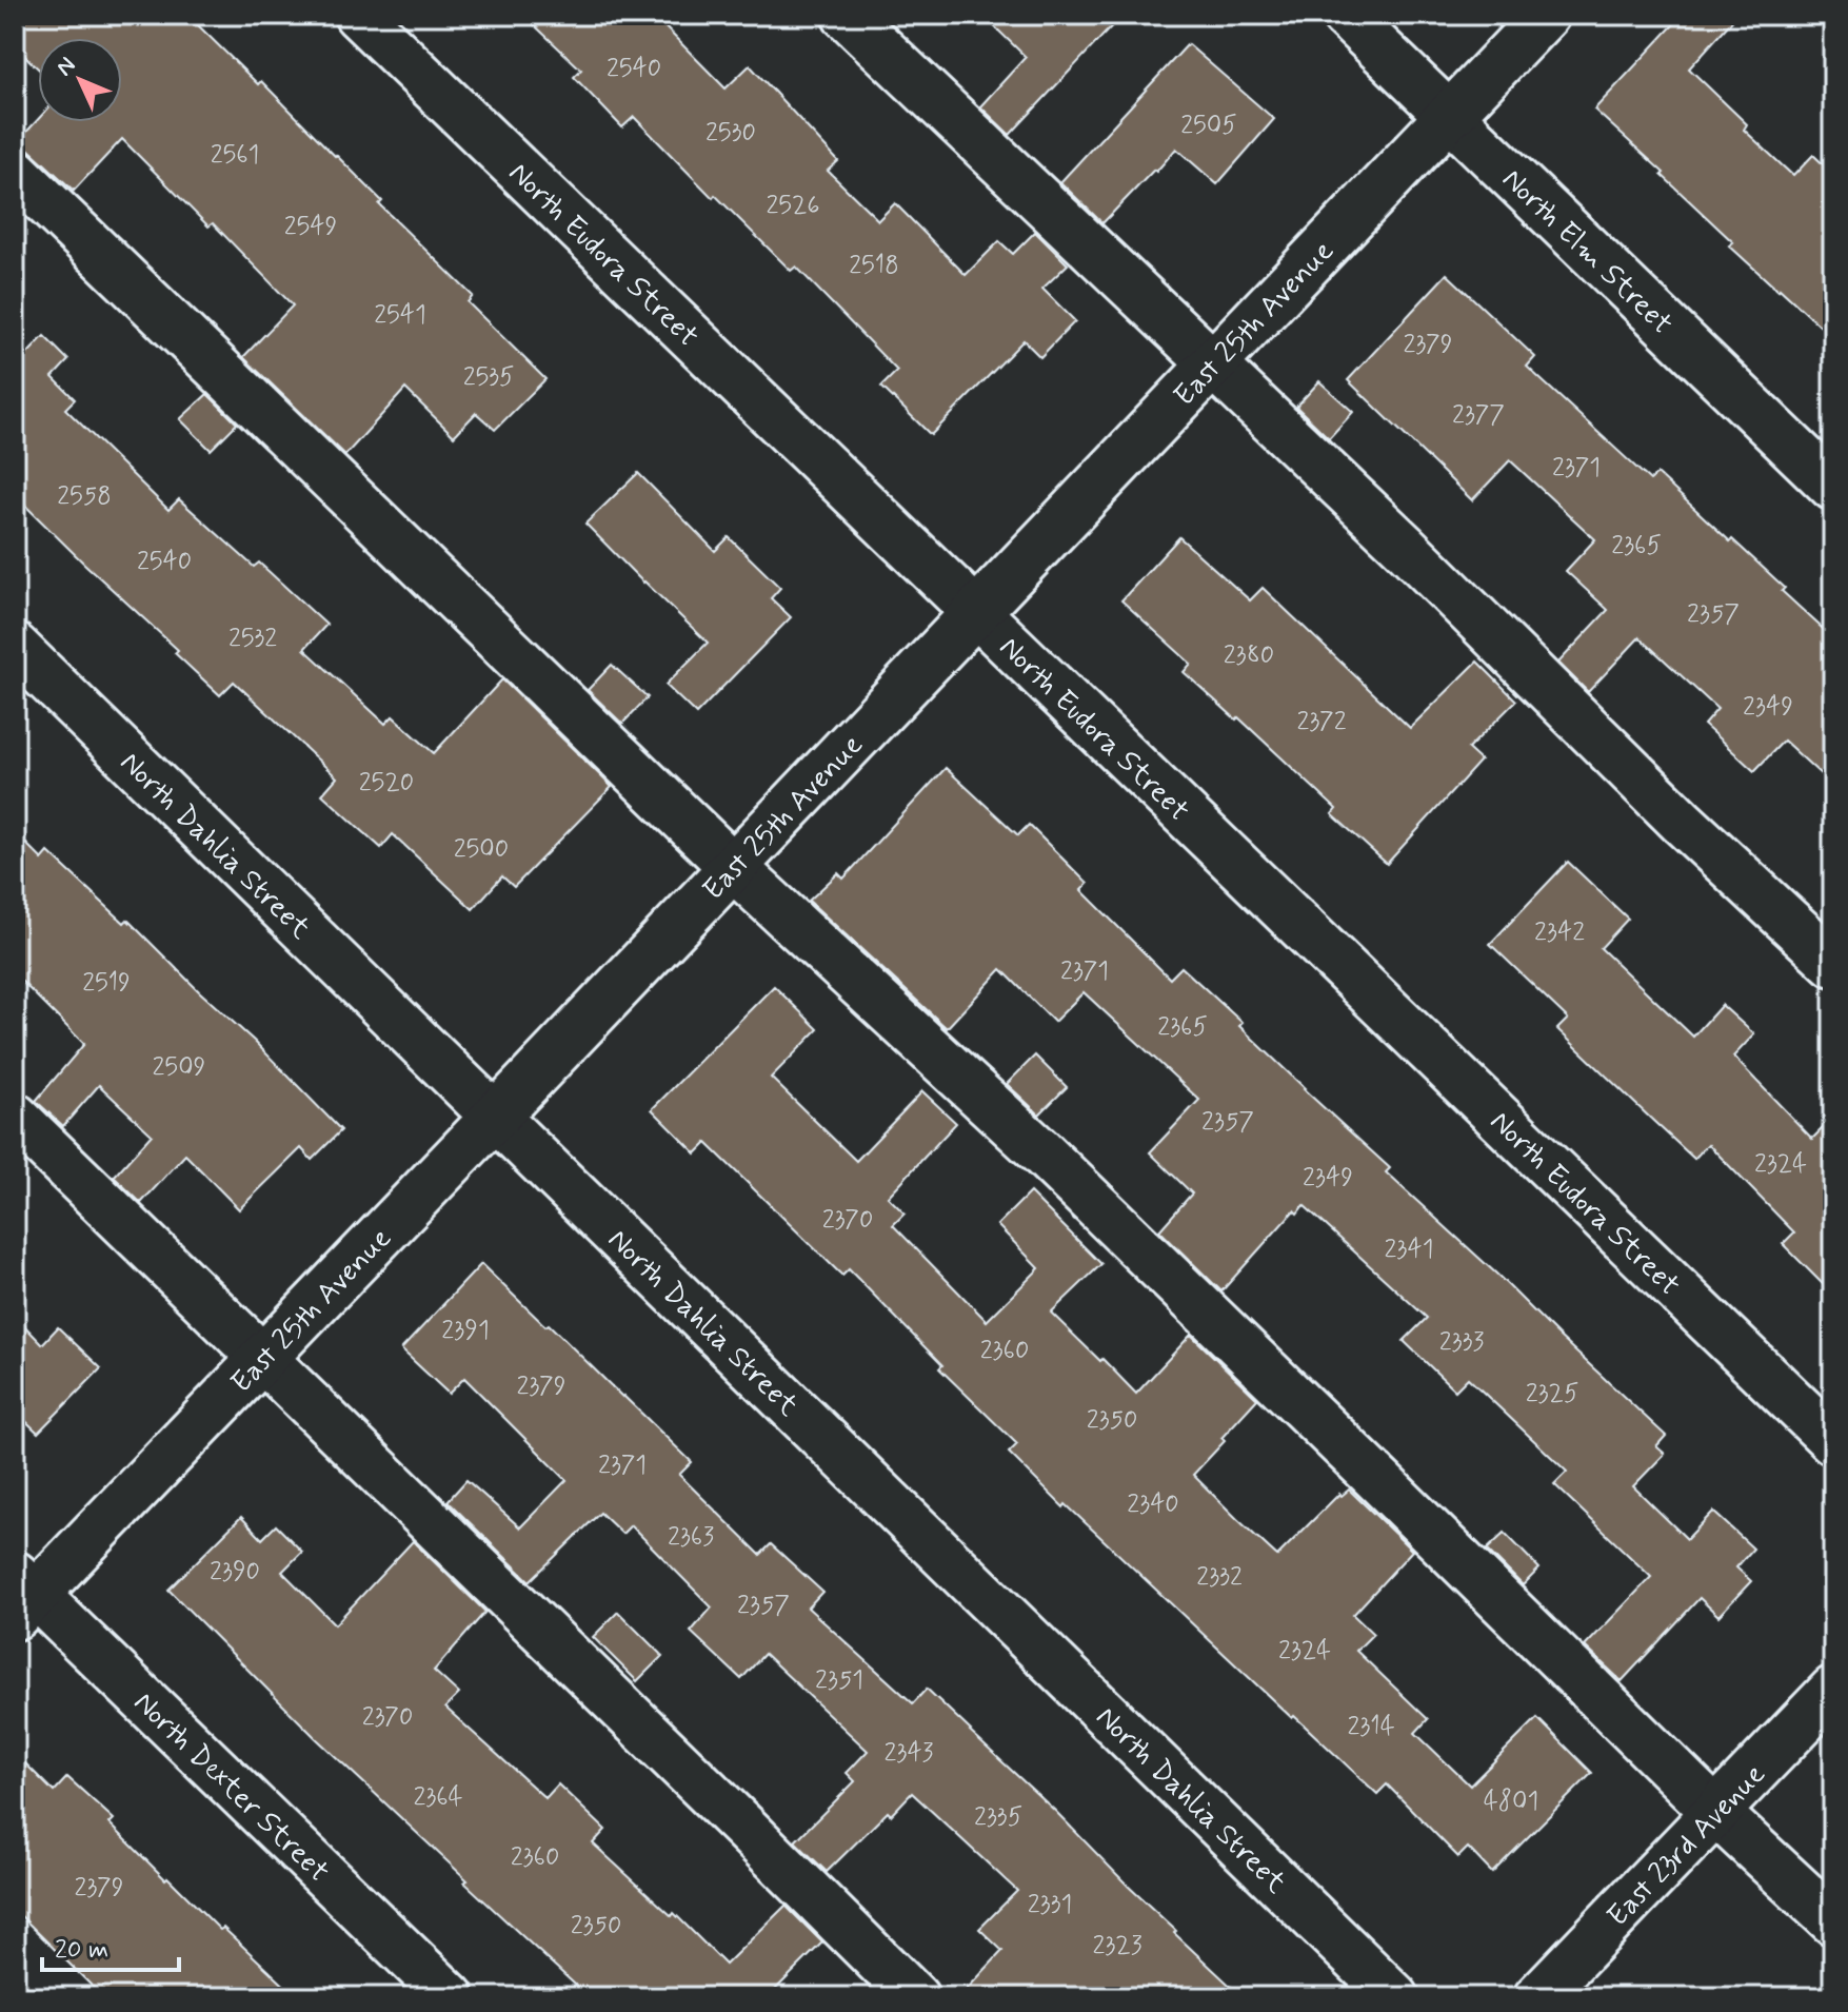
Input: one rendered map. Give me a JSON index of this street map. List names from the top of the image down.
{
  "streets": {
    "street": [
      "North Elm Street",
      "North Eudora Street",
      "East 25th Avenue",
      "North Dahlia Street",
      "North Dexter Street",
      "East 23rd Avenue"
    ]
  },
  "crossings": [
    ["North Elm Street", "East 25th Avenue"],
    ["North Eudora Street", "East 25th Avenue"],
    ["East 25th Avenue", "North Dahlia Street"],
    ["East 25th Avenue", "North Dexter Street"]
  ],
  "house_numbers": [
    "2540",
    "2505",
    "2530",
    "2561",
    "2526",
    "2549",
    "2518",
    "2541",
    "2379",
    "2535",
    "2377",
    "2371",
    "2558",
    "2365",
    "2540",
    "2357",
    "2532",
    "2380",
    "2349",
    "2372",
    "2520",
    "2500",
    "2342",
    "2371",
    "2519",
    "2365",
    "2509",
    "2357",
    "2324",
    "2349",
    "2370",
    "2341",
    "2391",
    "2333",
    "2360",
    "2379",
    "2325",
    "2350",
    "2371",
    "2340",
    "2363",
    "2390",
    "2332",
    "2357",
    "2324",
    "2351",
    "2370",
    "2314",
    "2343",
    "2364",
    "4801",
    "2335",
    "2360",
    "2379",
    "2331",
    "2350",
    "2323"
  ],
  "scale_bar": "20 m",
  "north": "top left"
}
